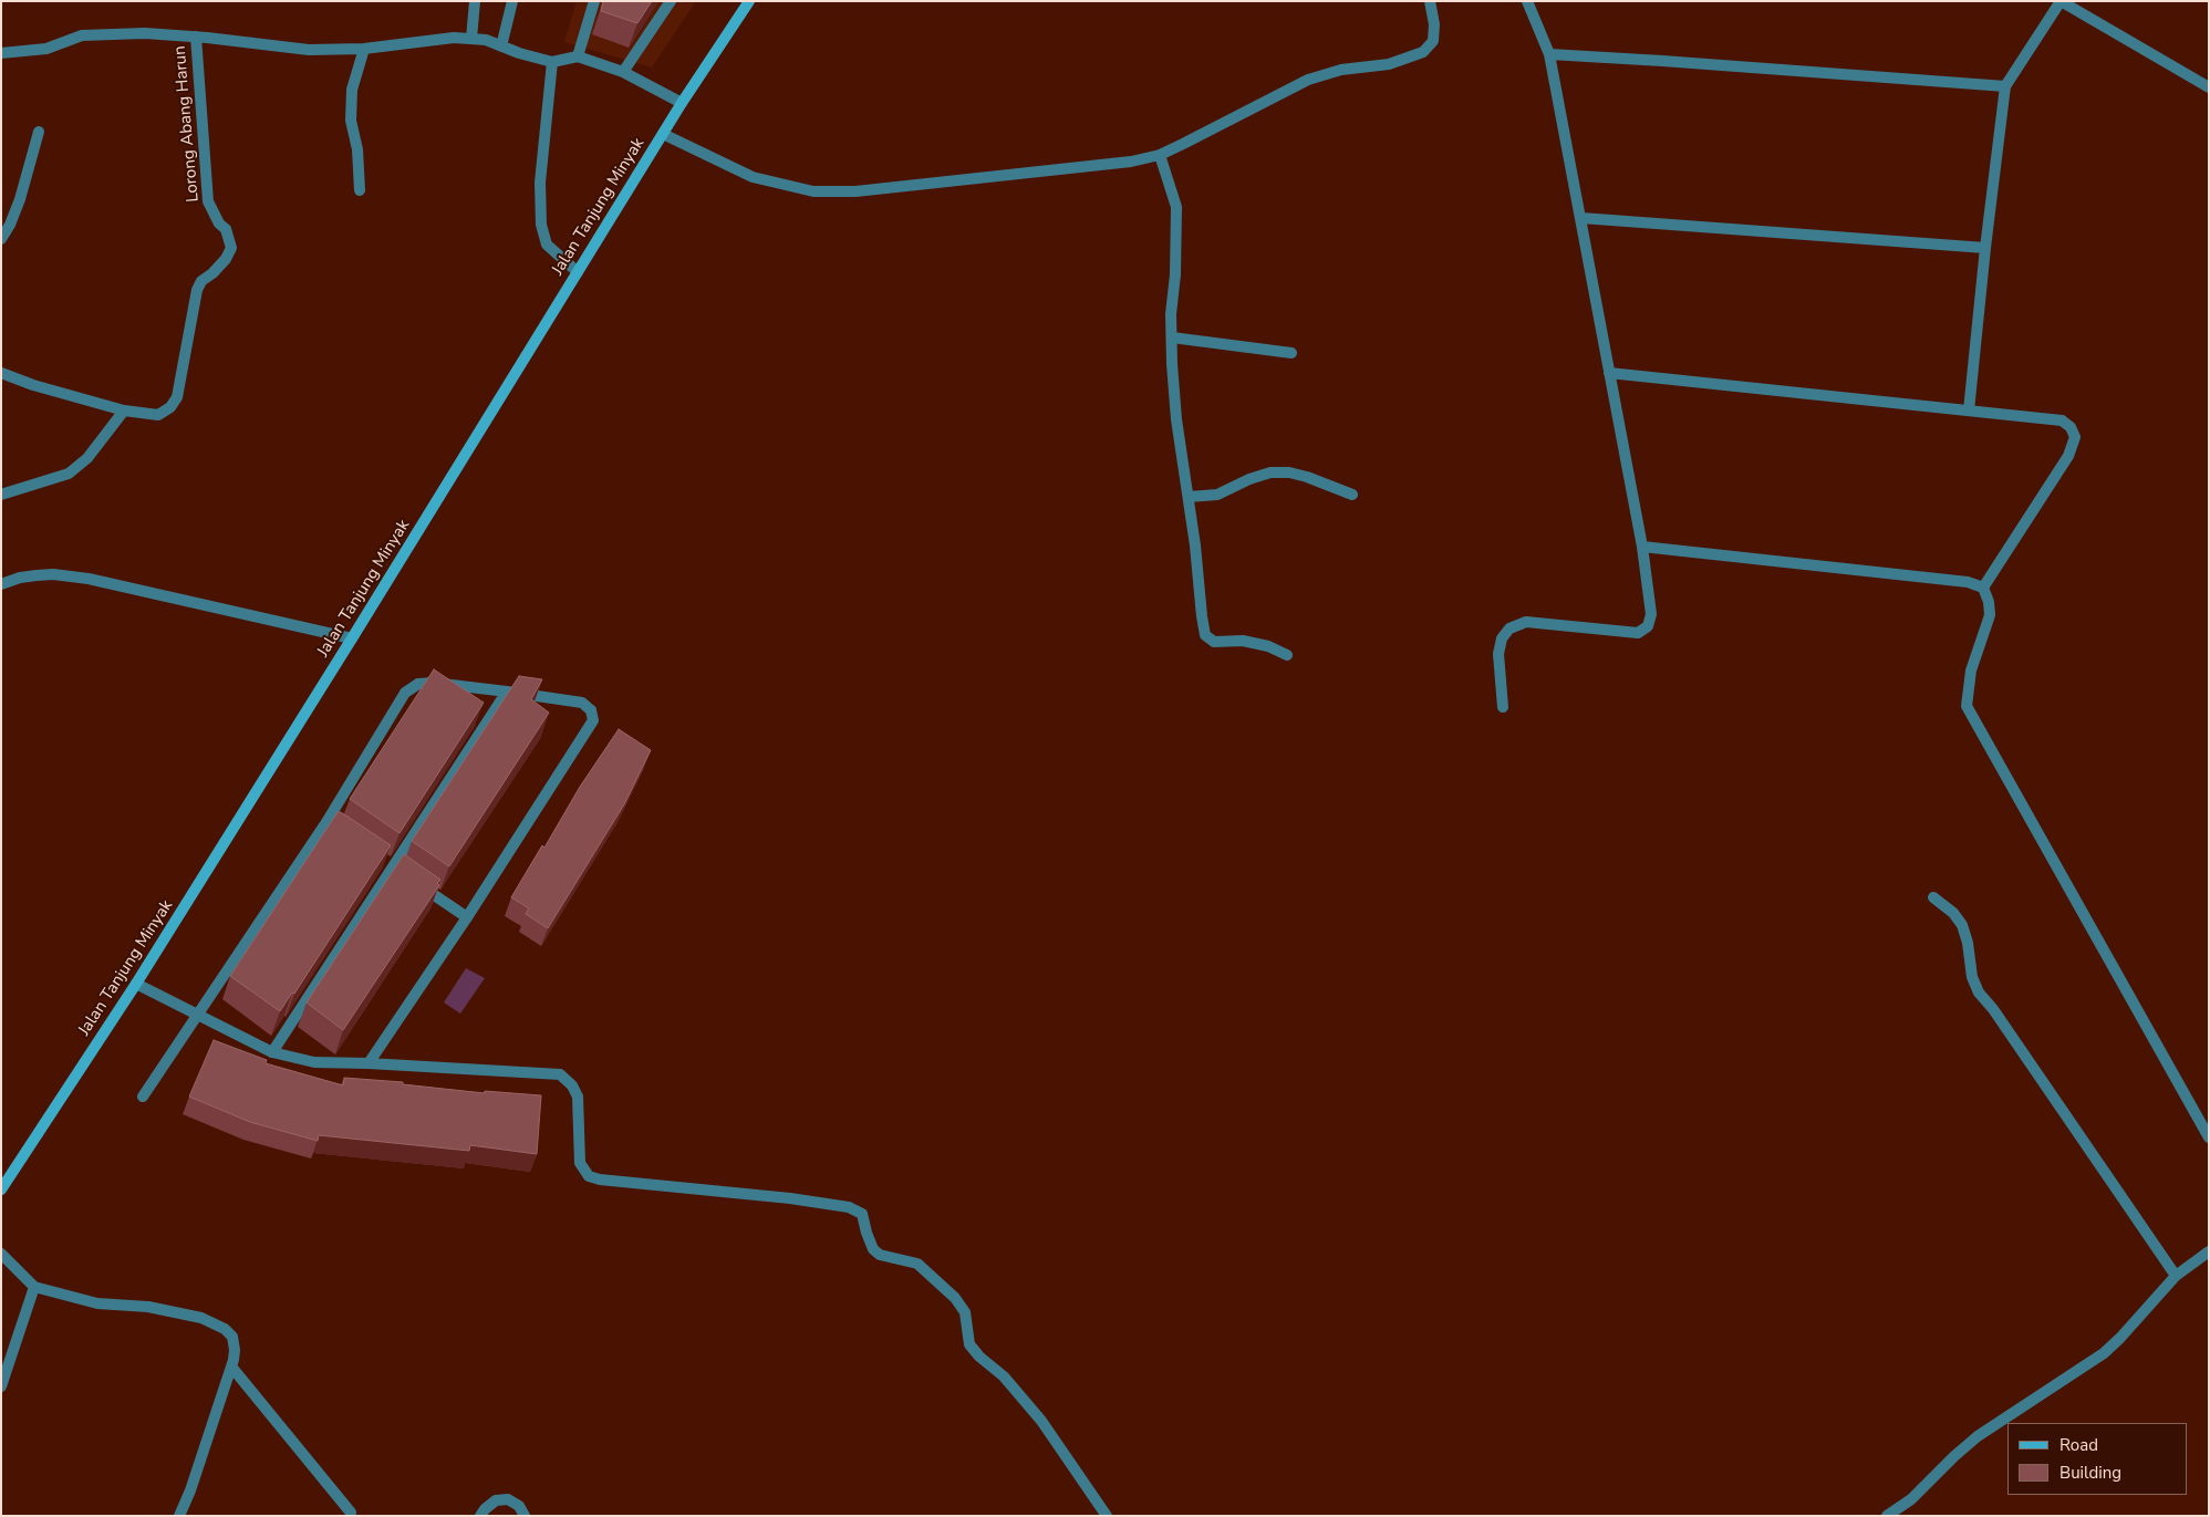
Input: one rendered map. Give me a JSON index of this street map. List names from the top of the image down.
{
  "streets": {
    "main road": ["Jalan Tanjung Minyak"],
    "street": ["Lorong Abang Harun"]
  },
  "legend": ["Road", "Building"]
}
